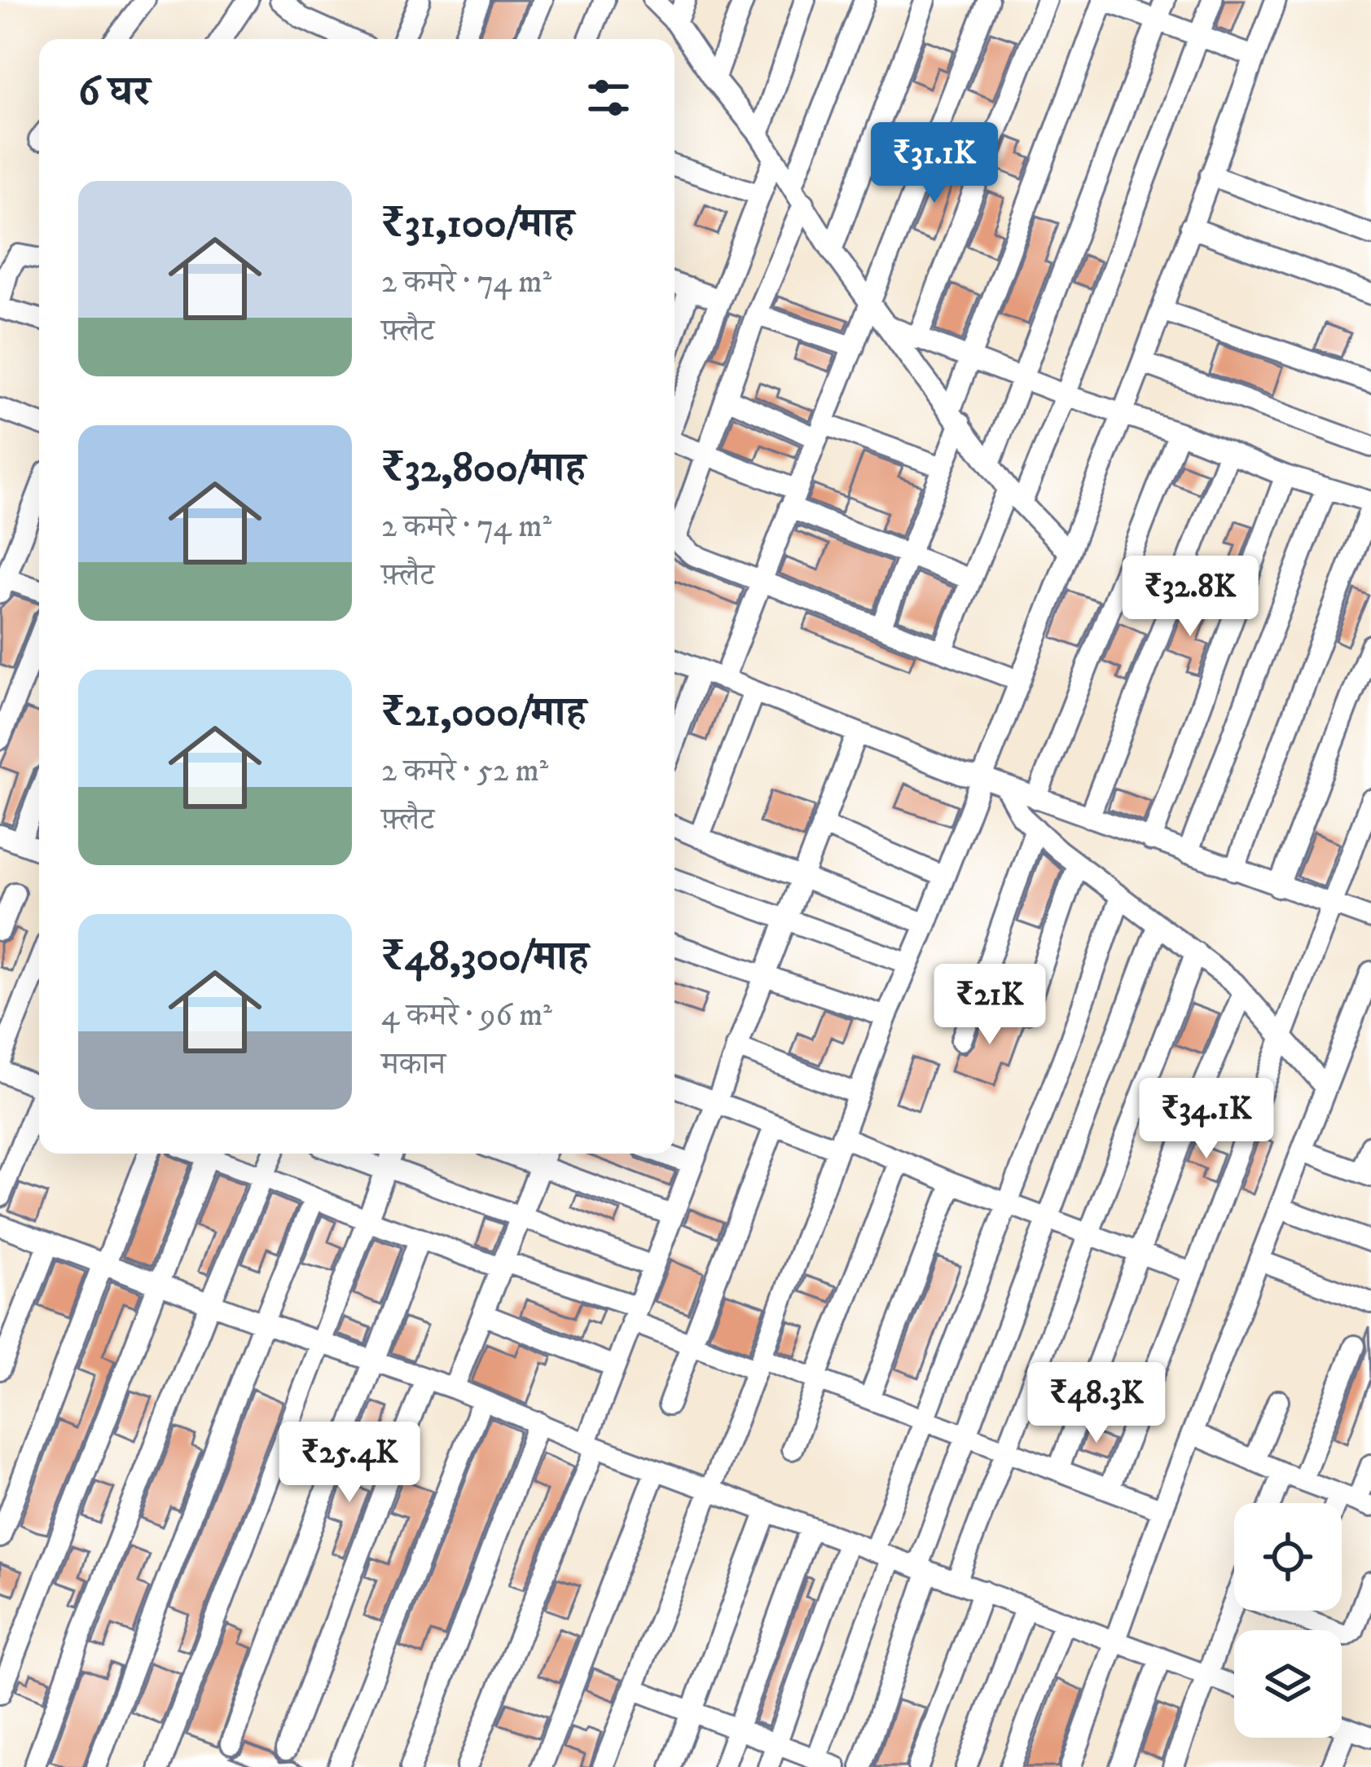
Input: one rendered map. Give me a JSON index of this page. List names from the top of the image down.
{
  "page": {
    "heading": "6 घर",
    "price": [
      "₹31.1K",
      "₹32.8K",
      "₹21K",
      "₹34.1K",
      "₹48.3K",
      "₹25.4K"
    ],
    "list": [
      {
        "name": "₹31,100/माह",
        "note": "2 कमरे · 74 m² · फ़्लैट"
      },
      {
        "name": "₹32,800/माह",
        "note": "2 कमरे · 74 m² · फ़्लैट"
      },
      {
        "name": "₹21,000/माह",
        "note": "2 कमरे · 52 m² · फ़्लैट"
      },
      {
        "name": "₹48,300/माह",
        "note": "4 कमरे · 96 m² · मकान"
      }
    ]
  }
}
